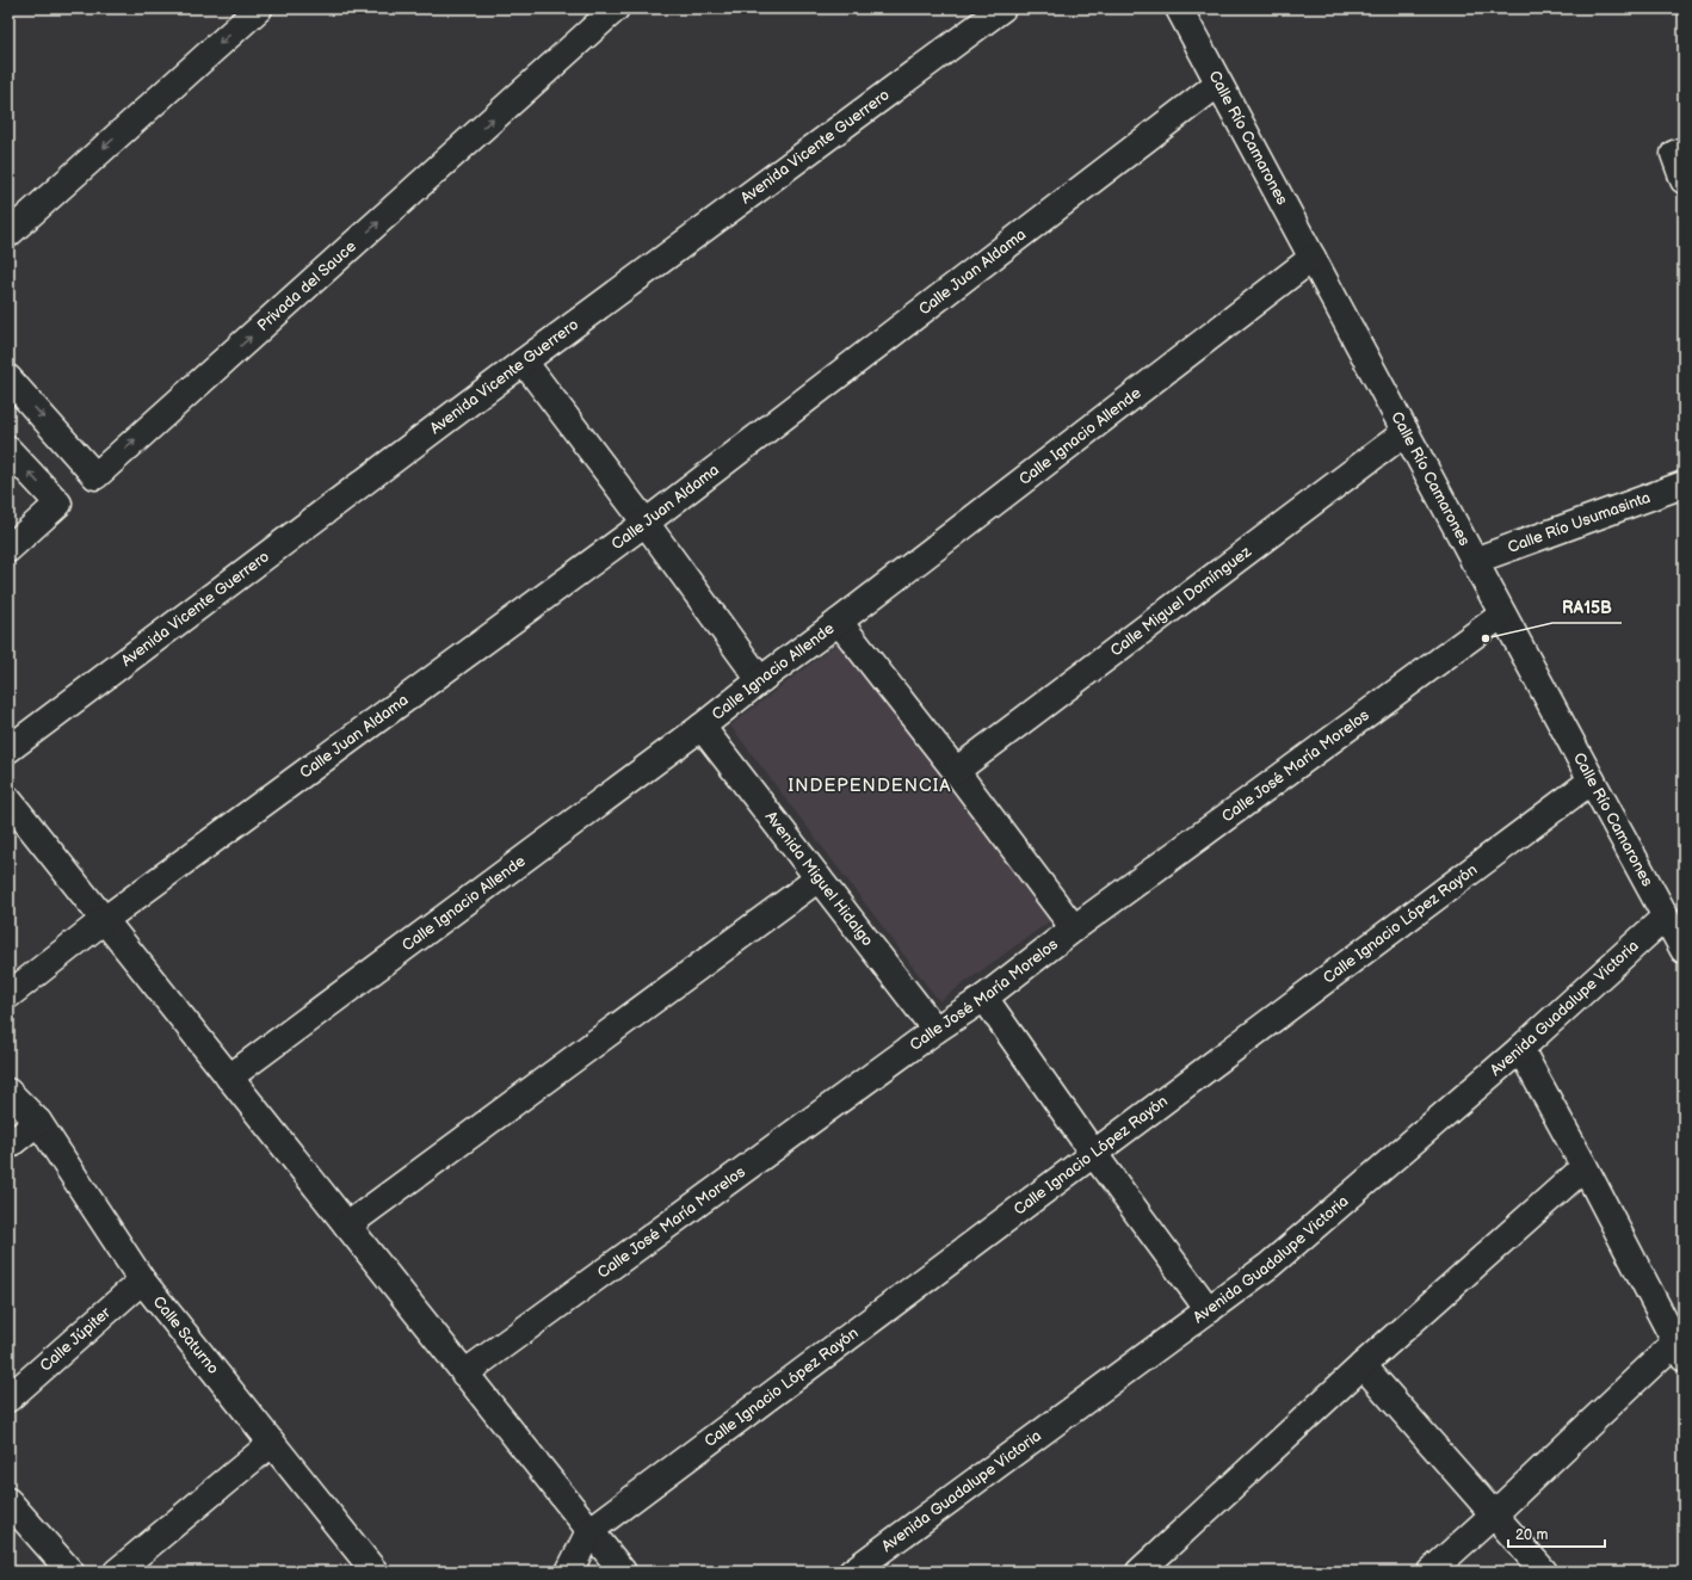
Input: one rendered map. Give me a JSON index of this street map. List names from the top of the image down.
{
  "streets": {
    "street": [
      "Calle Río Camarones",
      "Avenida Vicente Guerrero",
      "Calle Juan Aldama",
      "Privada del Sauce",
      "Calle Ignacio Allende",
      "Calle Río Usumasinta",
      "Calle Miguel Domínguez",
      "Calle José María Morelos",
      "Avenida Miguel Hidalgo",
      "Calle Ignacio López Rayón",
      "Avenida Guadalupe Victoria",
      "Calle Saturno",
      "Calle Júpiter"
    ]
  },
  "crossings": [
    ["Calle Río Camarones", "Calle Juan Aldama"],
    ["Calle Río Camarones", "Calle Ignacio Allende"],
    ["Calle Río Camarones", "Calle Río Usumasinta"],
    ["Calle Río Camarones", "Calle Miguel Domínguez"],
    ["Calle Río Camarones", "Calle José María Morelos"],
    ["Calle Río Camarones", "Calle Ignacio López Rayón"],
    ["Calle Río Camarones", "Avenida Guadalupe Victoria"],
    ["Calle Ignacio Allende", "Avenida Miguel Hidalgo"],
    ["Calle José María Morelos", "Avenida Miguel Hidalgo"],
    ["Calle Saturno", "Calle Júpiter"]
  ],
  "one_way": ["Privada del Sauce"],
  "districts": ["INDEPENDENCIA"],
  "places": ["RA15B"],
  "scale_bar": "20 m"
}
